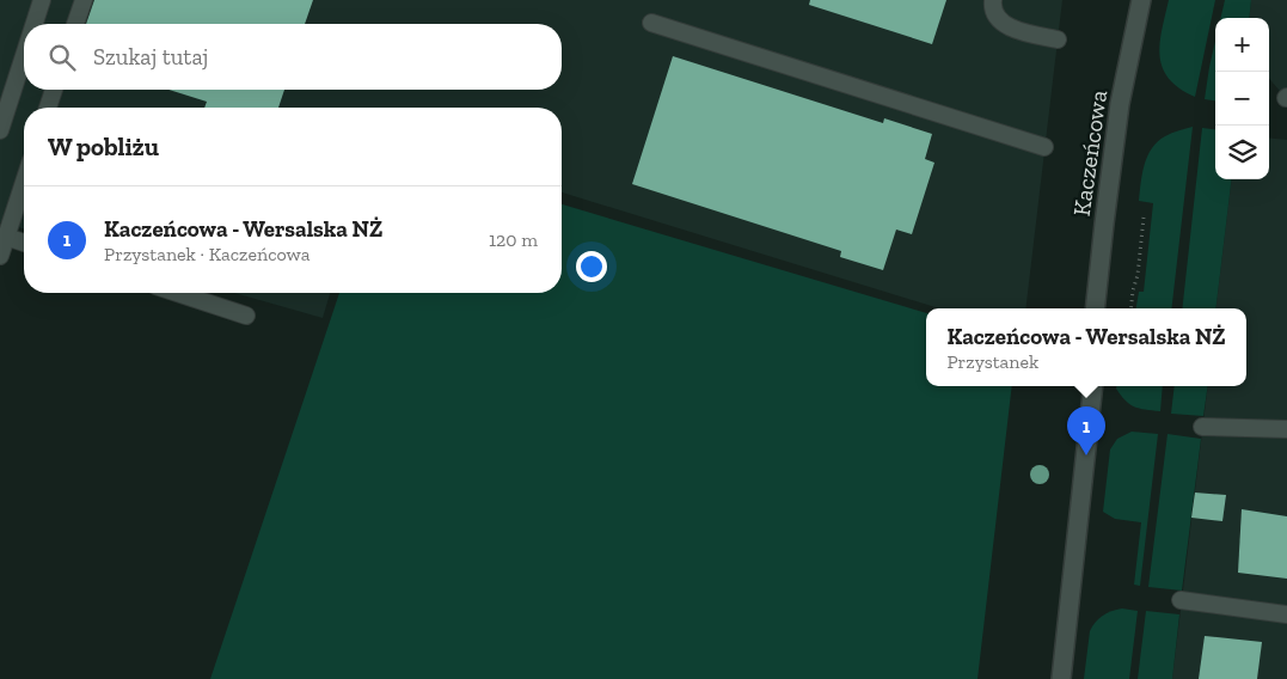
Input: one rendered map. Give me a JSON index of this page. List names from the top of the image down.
{
  "streets": {
    "street": ["Kaczeńcowa"]
  },
  "page": {
    "map_buttons": ["+", "−"],
    "search": "Szukaj tutaj",
    "heading": "W pobliżu",
    "list": [
      {
        "mark": "1",
        "name": "Kaczeńcowa - Wersalska NŻ",
        "note": "Przystanek · Kaczeńcowa",
        "value": "120 m"
      }
    ],
    "popup": ["Kaczeńcowa - Wersalska NŻ", "Przystanek"],
    "pins": "1"
  }
}
